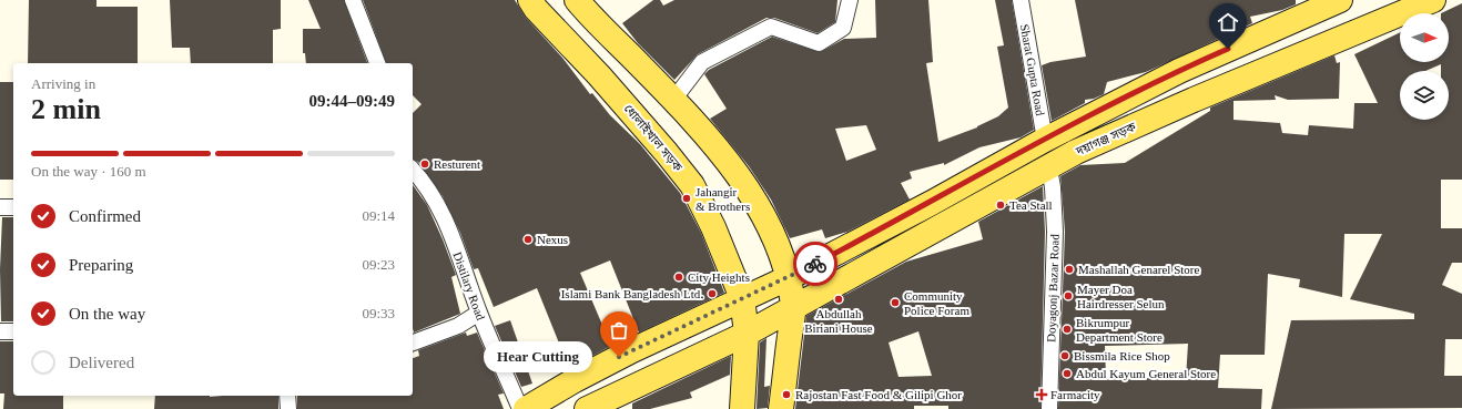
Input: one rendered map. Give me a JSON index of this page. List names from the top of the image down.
{
  "streets": {
    "main road": ["ধোলাইখাল সড়ক", "দয়াগঞ্জ সড়ক"],
    "street": ["Sharat Gupta Road", "Distilary Road", "Doyagonj Bazar Road"]
  },
  "crossings": [
    ["Sharat Gupta Road", "দয়াগঞ্জ সড়ক"],
    ["ধোলাইখাল সড়ক", "দয়াগঞ্জ সড়ক"],
    ["দয়াগঞ্জ সড়ক", "Doyagonj Bazar Road"]
  ],
  "places": {
    "other": [
      "Resturent",
      "Jahangir & Brothers",
      "Tea Stall",
      "Nexus",
      "Mashallah Genarel Store",
      "City Heights",
      "Islami Bank Bangladesh Ltd.",
      "Mayer Doa Hairdresser Selun",
      "Abdullah Biriani House",
      "Community Police Foram",
      "Bikrumpur Department Store",
      "Bissmila Rice Shop",
      "Hear Cutting",
      "Abdul Kayum General Store",
      "Rajostan Fast Food & Gilipi Ghor"
    ],
    "health": ["Farmacity"]
  },
  "north": "right",
  "page": {
    "heading": ["2 min", "Arriving in", "09:44–09:49"],
    "bar": "On the way · 160 m",
    "list": [
      ["Confirmed", "09:14"],
      ["Preparing", "09:23"],
      ["On the way", "09:33"],
      "Delivered"
    ],
    "bubble": "Hear Cutting"
  }
}
